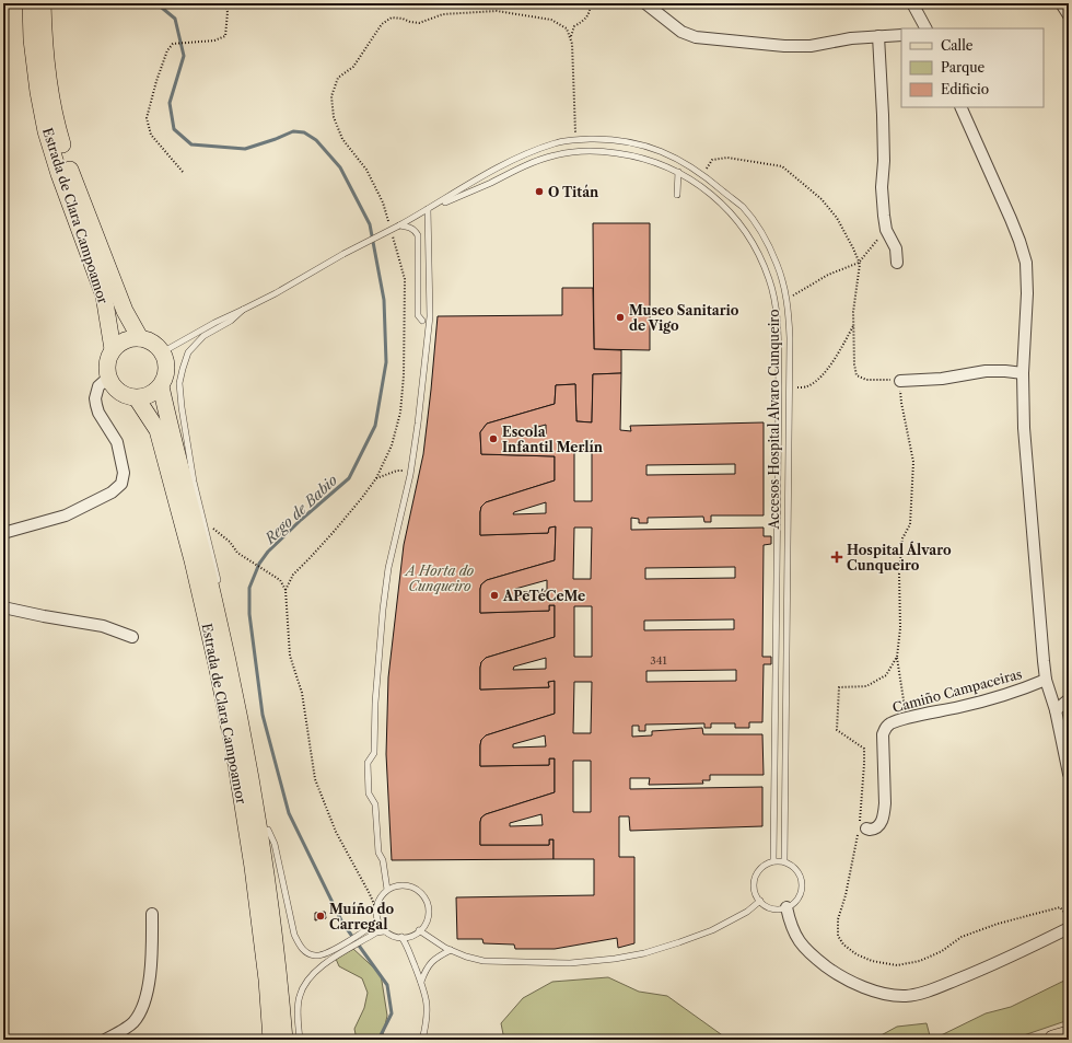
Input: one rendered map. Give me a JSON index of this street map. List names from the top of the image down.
{
  "streets": {
    "main road": ["Estrada de Clara Campoamor"],
    "street": ["Camiño Campaceiras"],
    "lane": ["Accesos Hospital Alvaro Cunqueiro"]
  },
  "crossings": [
    ["Estrada de Clara Campoamor", "Accesos Hospital Alvaro Cunqueiro"]
  ],
  "water": ["Rego de Babio"],
  "parks": ["A Horta do Cunqueiro"],
  "places": {
    "other": [
      "O Titán",
      "Museo Sanitario de Vigo",
      "Escola Infantil Merlín",
      "APeTéCeMe",
      "Muíño do Carregal"
    ],
    "health": ["Hospital Álvaro Cunqueiro"]
  },
  "house_numbers": ["341"],
  "legend": ["Calle", "Parque", "Edificio"]
}
